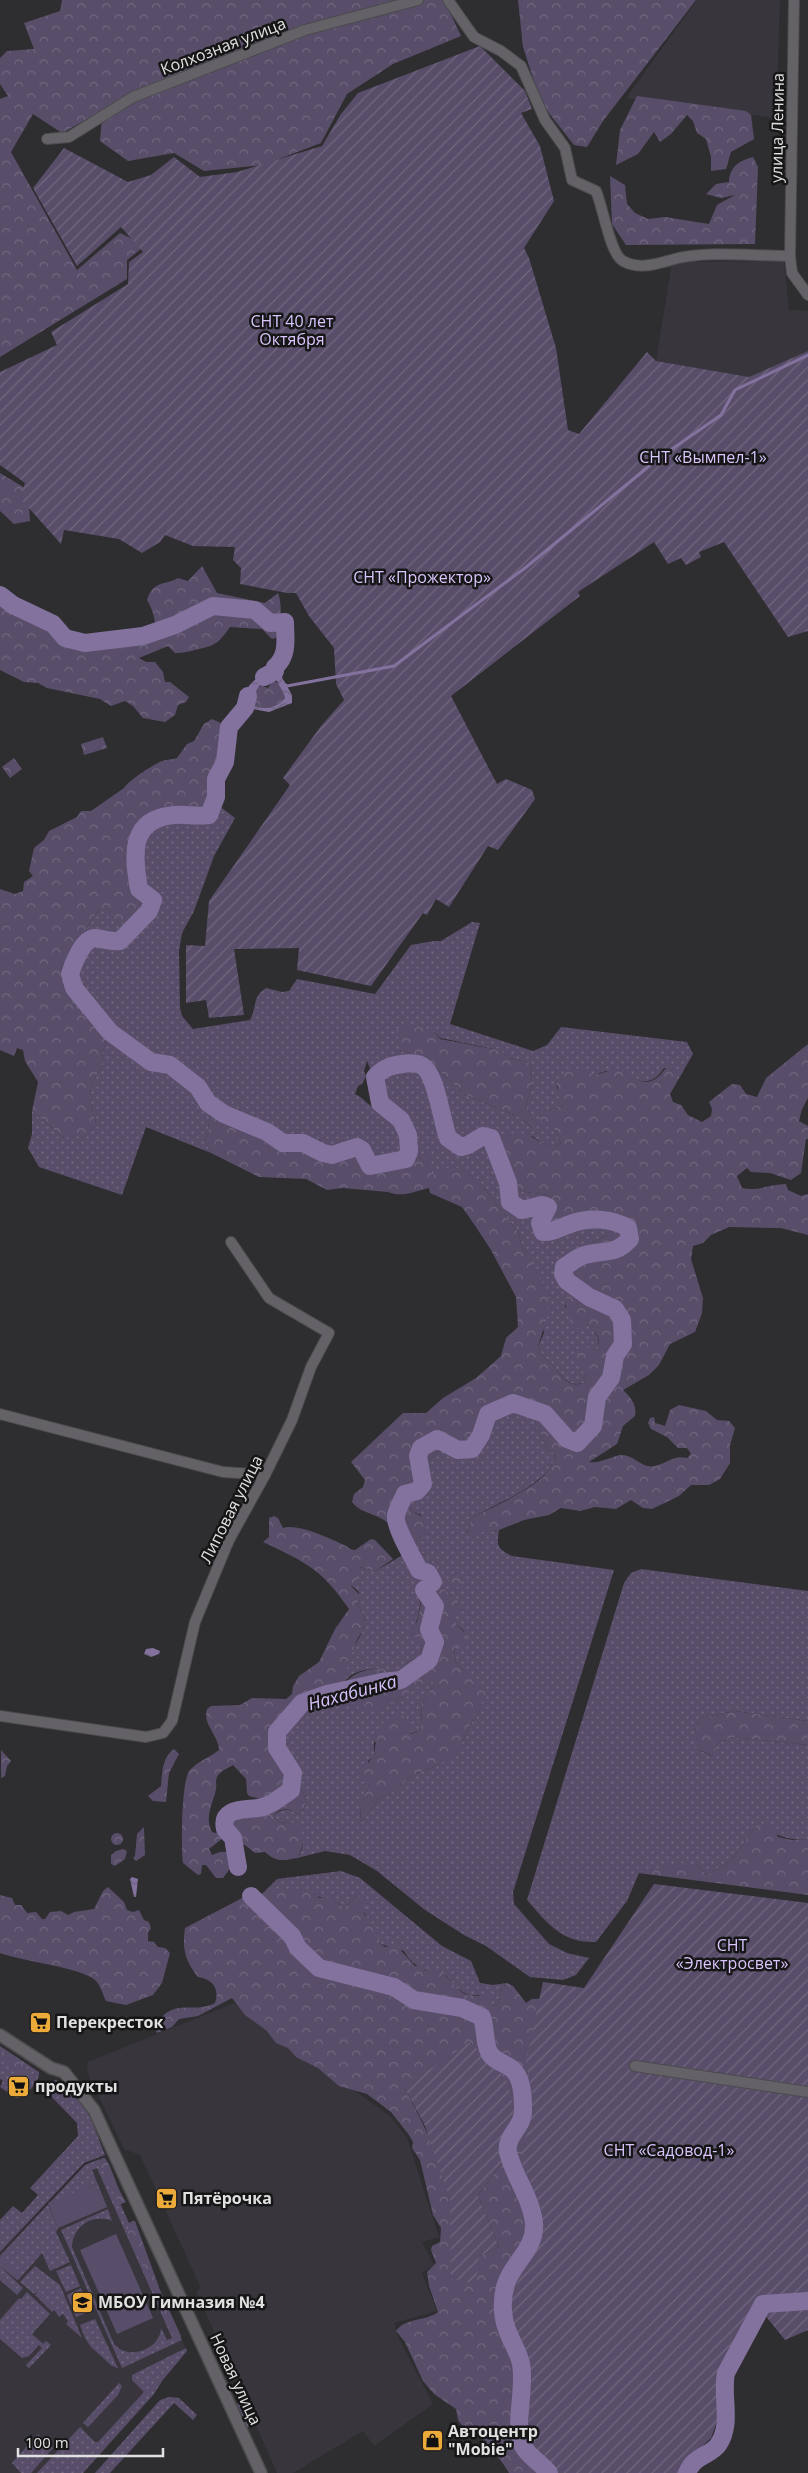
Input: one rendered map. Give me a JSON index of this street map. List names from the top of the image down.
{
  "streets": {
    "street": [
      "Колхозная улица",
      "улица Ленина",
      "Липовая улица",
      "Новая улица"
    ]
  },
  "water": ["Нахабинка"],
  "parks": [
    "СНТ 40 лет Октября",
    "СНТ «Вымпел-1»",
    "СНТ «Прожектор»",
    "СНТ «Электросвет»",
    "СНТ «Садовод-1»"
  ],
  "places": {
    "supermarket": ["Перекресток", "продукты", "Пятёрочка"],
    "school or university": ["МБОУ Гимназия №4"],
    "shop": ["Автоцентр \"Mobie\""]
  },
  "scale_bar": "100 m"
}
